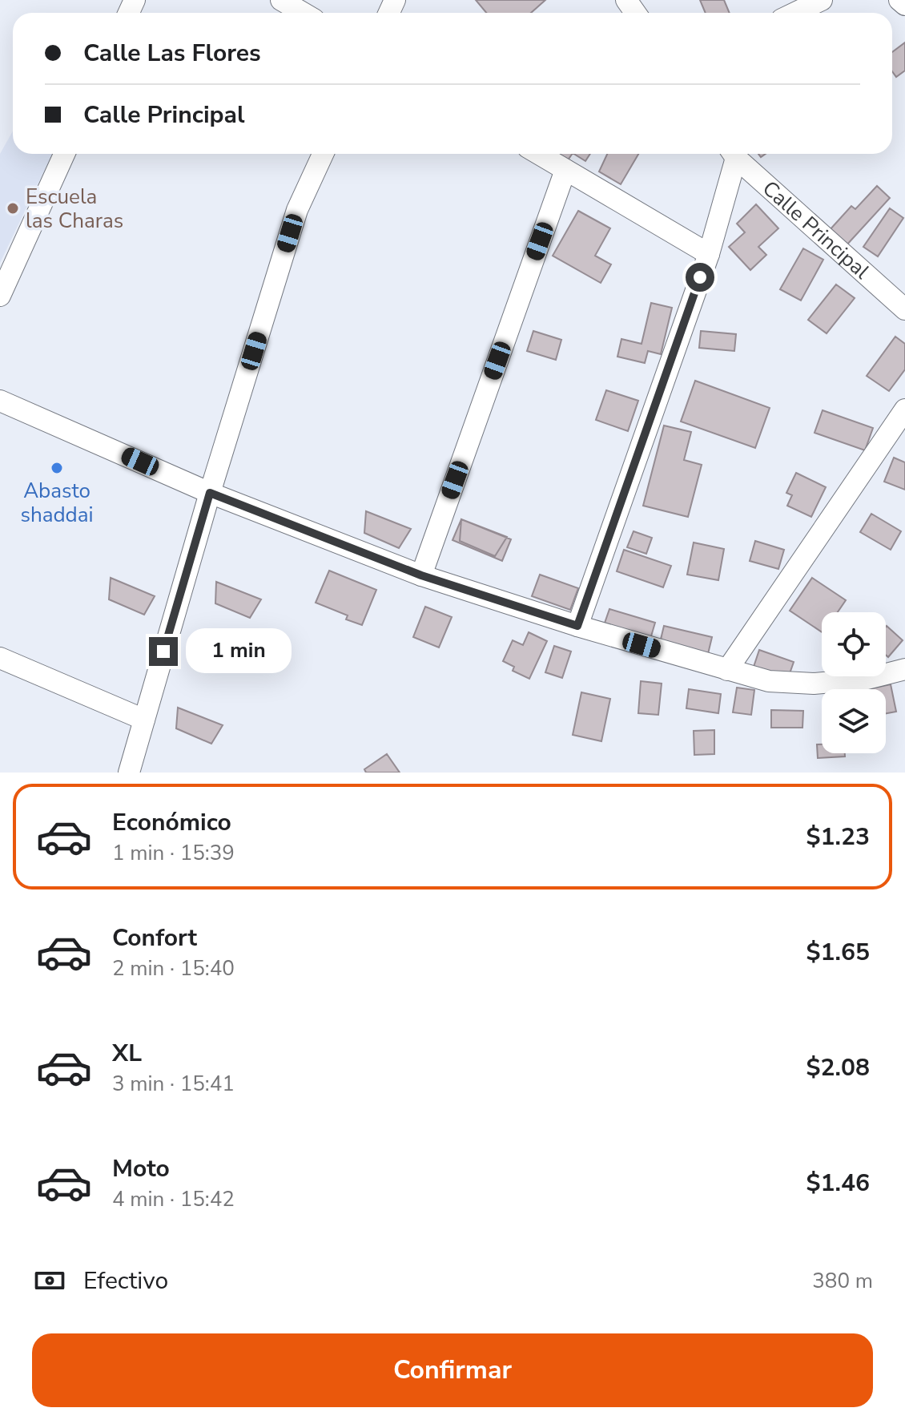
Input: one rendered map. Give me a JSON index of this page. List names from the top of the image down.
{
  "streets": {
    "street": ["Calle Principal"]
  },
  "places": ["Escuela las Charas", "Abasto shaddai"],
  "page": {
    "banner": ["Calle Las Flores", "Calle Principal"],
    "bubble": "1 min",
    "list": [
      {
        "name": "Económico",
        "note": "1 min · 15:39",
        "value": "$1.23"
      },
      {
        "name": "Confort",
        "note": "2 min · 15:40",
        "value": "$1.65"
      },
      {
        "name": "XL",
        "note": "3 min · 15:41",
        "value": "$2.08"
      },
      {
        "name": "Moto",
        "note": "4 min · 15:42",
        "value": "$1.46"
      }
    ],
    "pay": ["Efectivo", "380 m"],
    "buttons": "Confirmar"
  }
}
